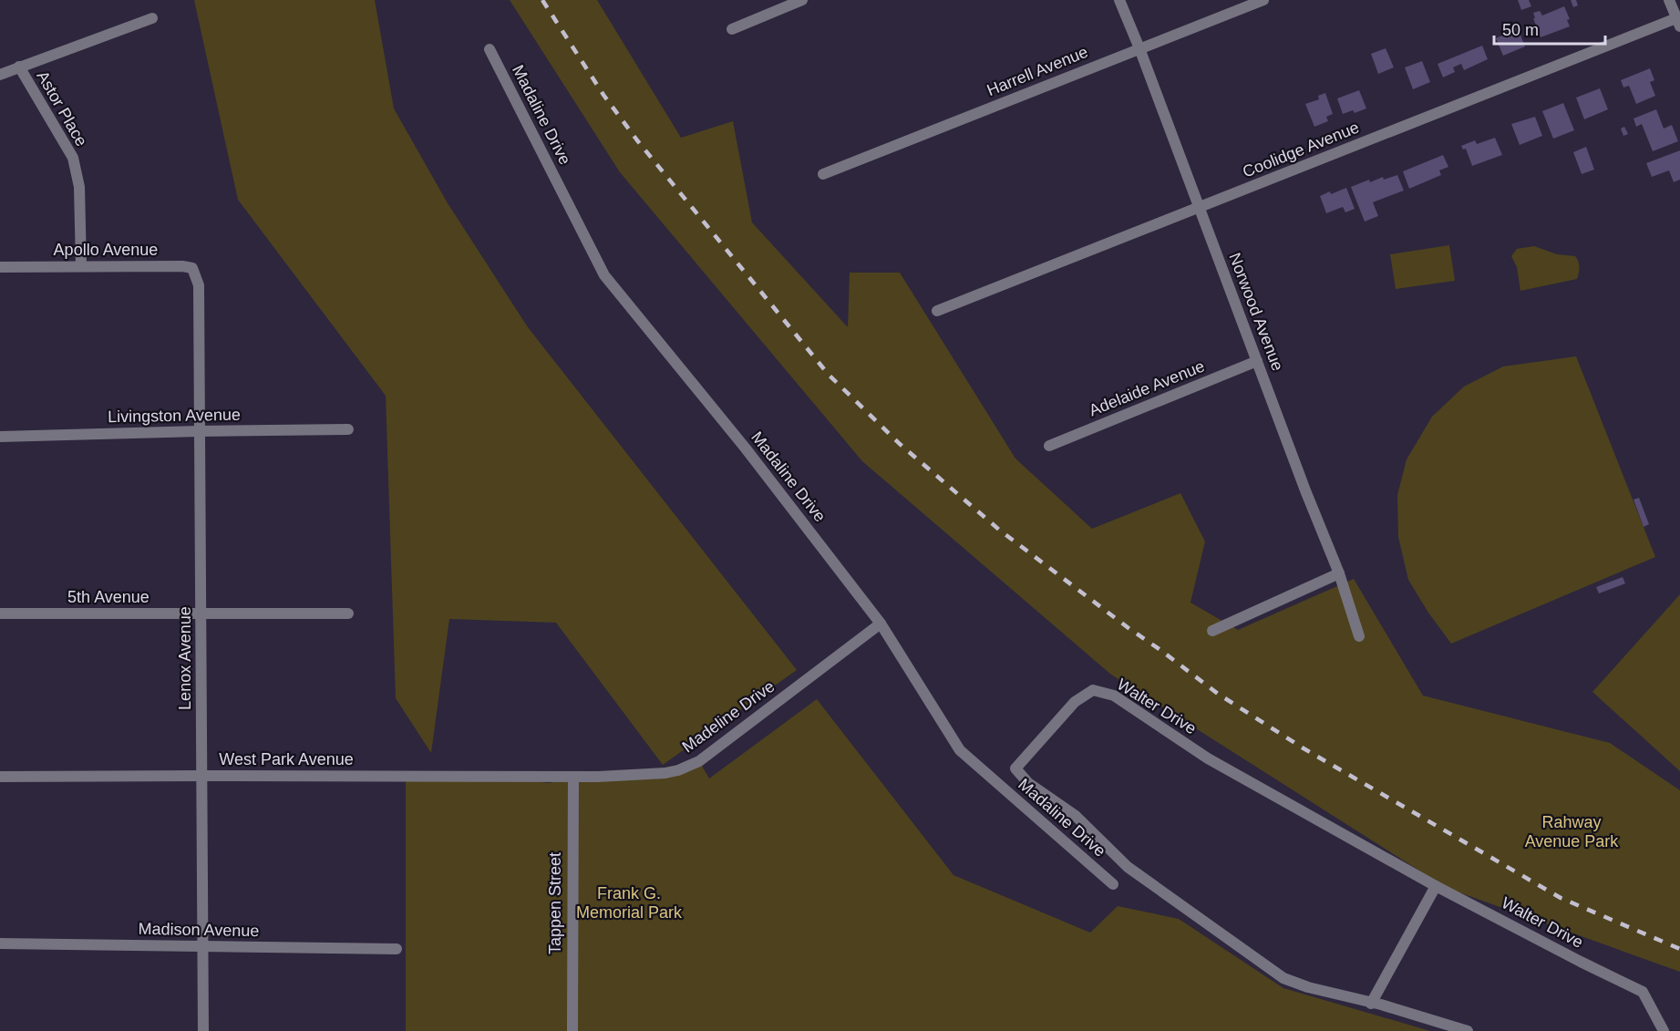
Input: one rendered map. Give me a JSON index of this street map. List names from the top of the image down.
{
  "streets": {
    "street": [
      "Harrell Avenue",
      "Astor Place",
      "Madaline Drive",
      "Coolidge Avenue",
      "Apollo Avenue",
      "Norwood Avenue",
      "Adelaide Avenue",
      "Livingston Avenue",
      "5th Avenue",
      "Lenox Avenue",
      "Walter Drive",
      "Madeline Drive",
      "West Park Avenue",
      "Tappen Street",
      "Madison Avenue"
    ]
  },
  "crossings": [
    ["Harrell Avenue", "Norwood Avenue"],
    ["Astor Place", "Apollo Avenue"],
    ["Madaline Drive", "Madeline Drive"],
    ["Coolidge Avenue", "Norwood Avenue"],
    ["Apollo Avenue", "Lenox Avenue"],
    ["Norwood Avenue", "Adelaide Avenue"],
    ["Livingston Avenue", "Lenox Avenue"],
    ["5th Avenue", "Lenox Avenue"],
    ["Lenox Avenue", "West Park Avenue"],
    ["Lenox Avenue", "Madison Avenue"],
    ["Madeline Drive", "West Park Avenue"],
    ["Madeline Drive", "Tappen Street"],
    ["West Park Avenue", "Tappen Street"]
  ],
  "parks": ["Rahway Avenue Park", "Frank G. Memorial Park"],
  "scale_bar": "50 m"
}
